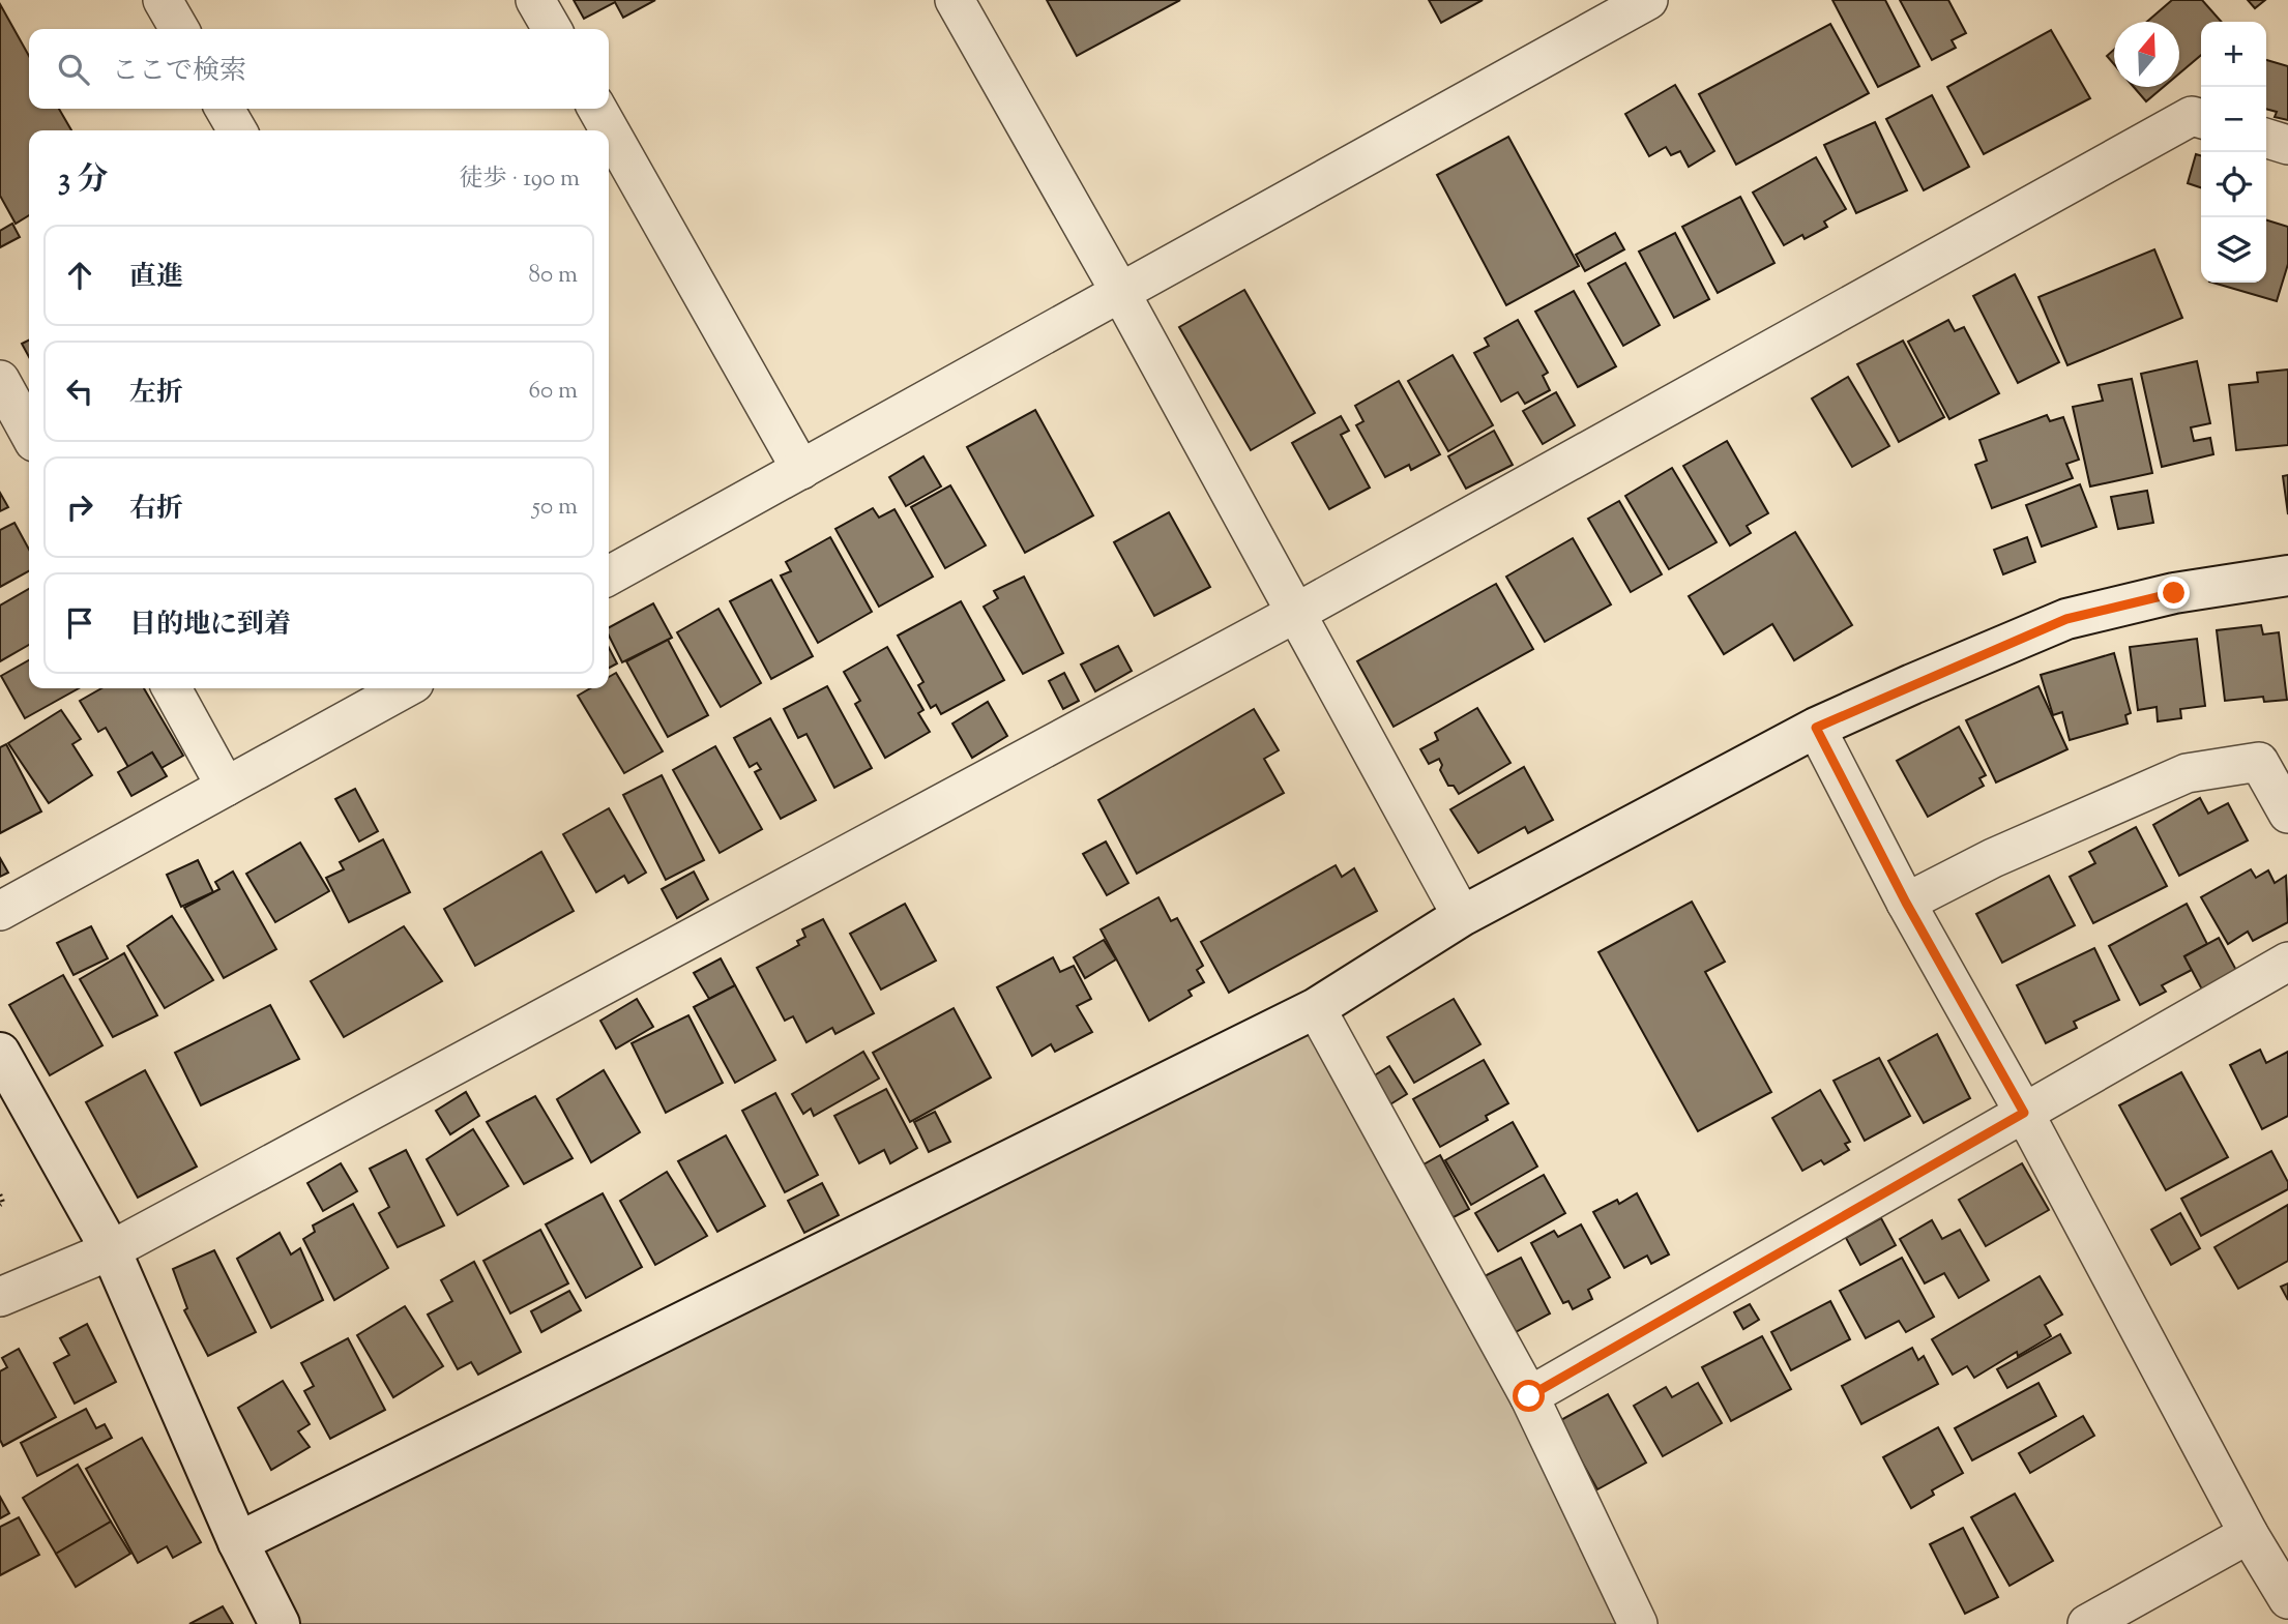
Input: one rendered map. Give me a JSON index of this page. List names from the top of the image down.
{
  "north": "top",
  "page": {
    "map_buttons": ["+", "−"],
    "search": "ここで検索",
    "heading": ["3 分", "徒歩 · 190 m"],
    "list": [
      ["直進", "80 m"],
      ["左折", "60 m"],
      ["右折", "50 m"],
      "目的地に到着"
    ]
  }
}
